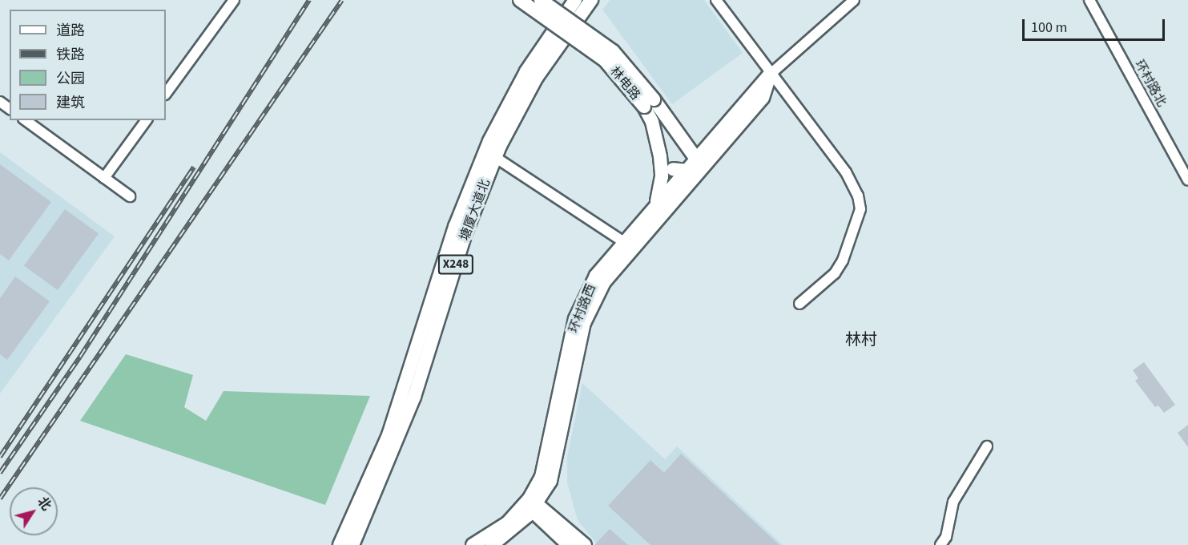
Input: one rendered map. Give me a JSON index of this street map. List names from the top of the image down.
{
  "streets": {
    "main road": [
      "林电路",
      "塘厦大道北",
      "X248",
      "环村路西"
    ],
    "street": ["环村路北"]
  },
  "crossings": [
    ["林电路", "环村路西"]
  ],
  "districts": ["林村"],
  "legend": [
    "道路",
    "铁路",
    "公园",
    "建筑"
  ],
  "scale_bar": "100 m",
  "north": "top right"
}
